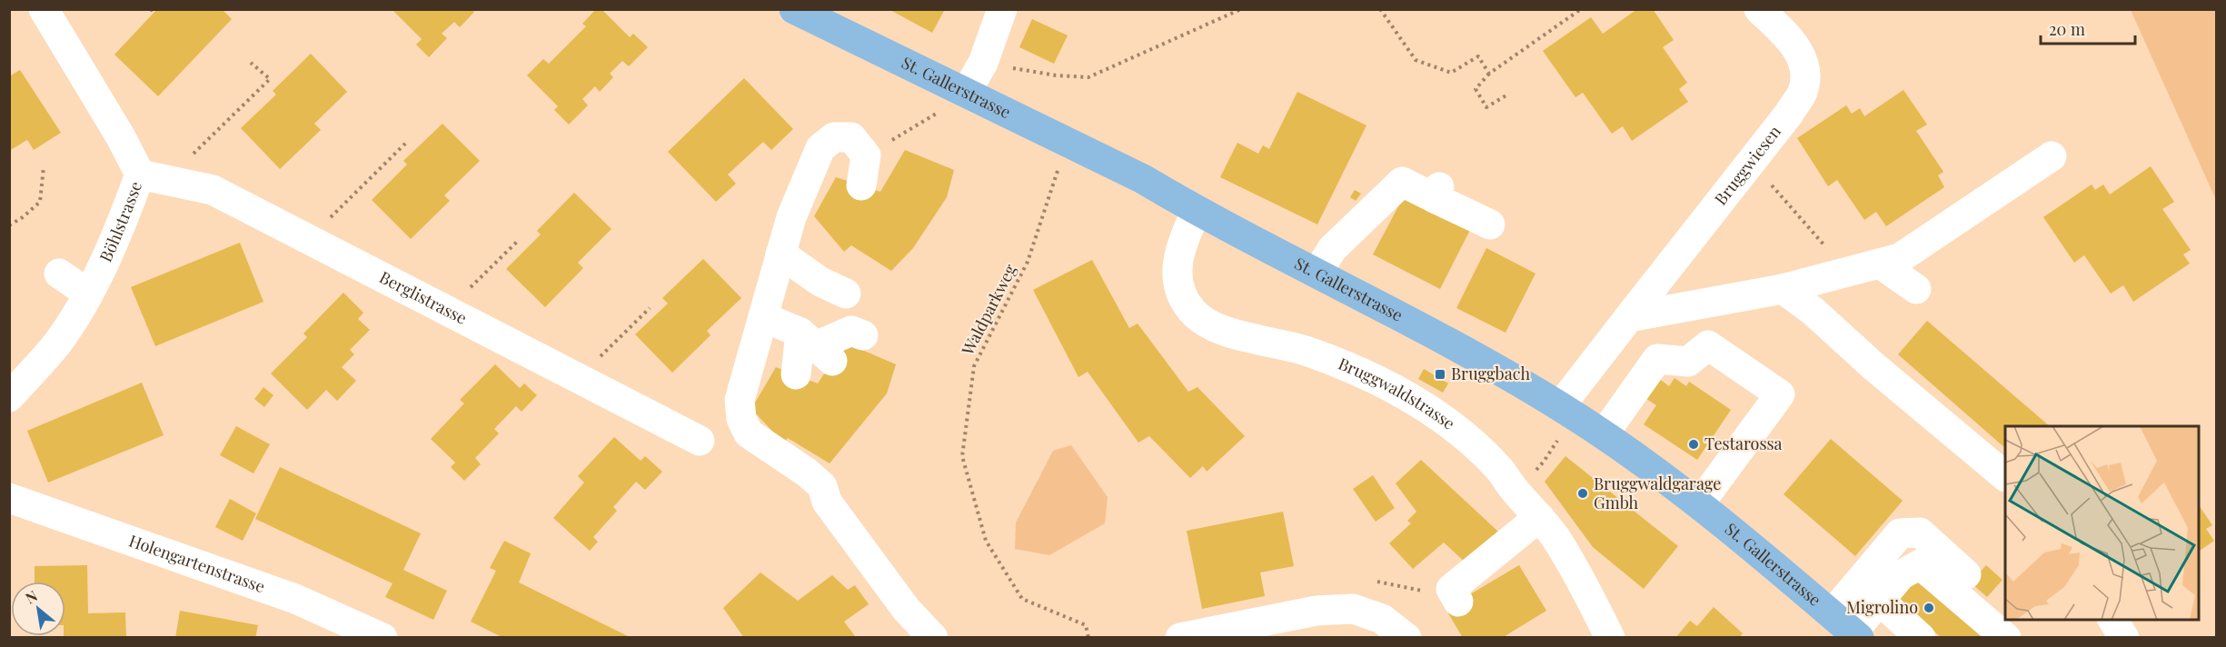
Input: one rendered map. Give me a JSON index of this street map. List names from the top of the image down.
{
  "streets": {
    "main road": ["St. Gallerstrasse"],
    "street": [
      "Bruggwiesen",
      "Böhlstrasse",
      "Berglistrasse",
      "Bruggwaldstrasse",
      "Holengartenstrasse"
    ],
    "path": ["Waldparkweg"]
  },
  "crossings": [
    ["St. Gallerstrasse", "Bruggwiesen"],
    ["St. Gallerstrasse", "Bruggwaldstrasse"],
    ["Böhlstrasse", "Berglistrasse"]
  ],
  "places": {
    "transit": ["Bruggbach"],
    "other": ["Testarossa", "Bruggwaldgarage Gmbh", "Migrolino"]
  },
  "scale_bar": "20 m",
  "north": "top left"
}
